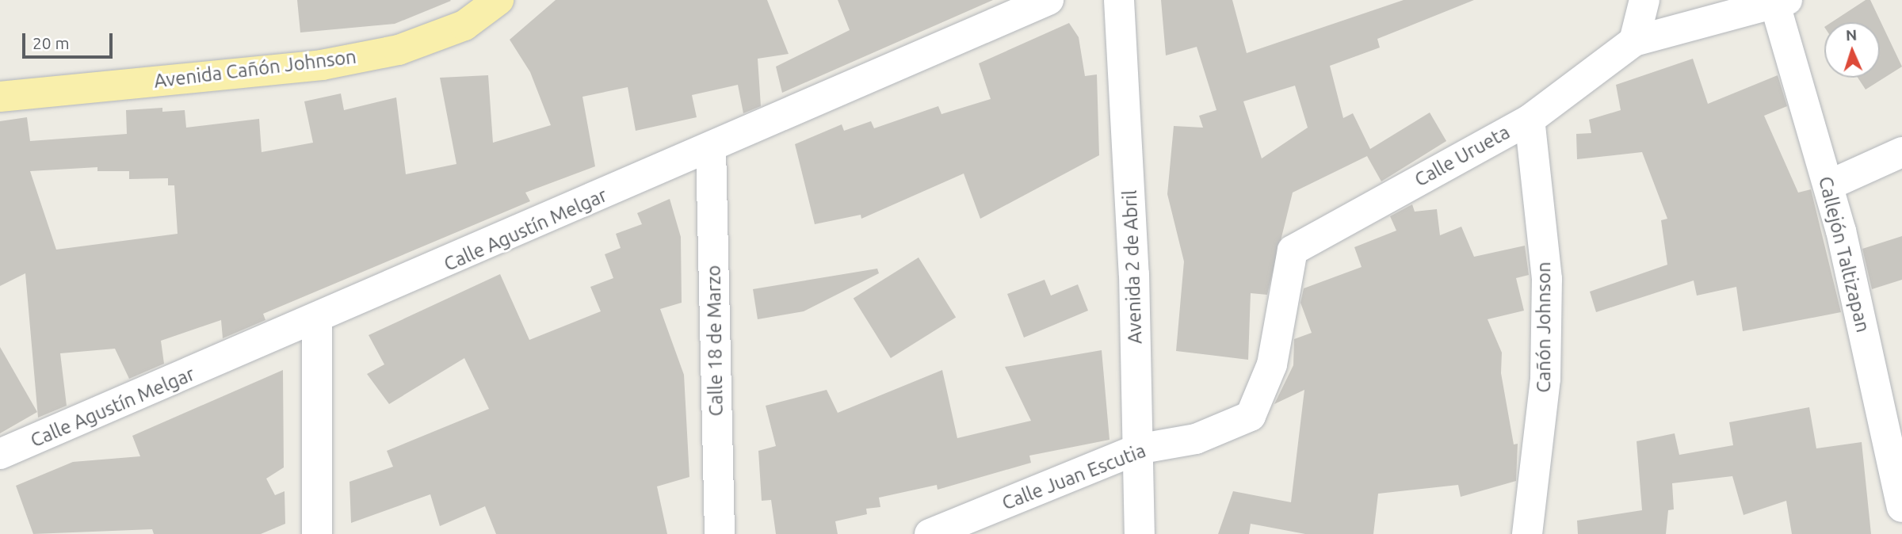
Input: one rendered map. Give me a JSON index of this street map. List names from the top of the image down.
{
  "streets": {
    "main road": ["Avenida Cañón Johnson"],
    "street": [
      "Calle Urueta",
      "Calle Agustín Melgar",
      "Callejón Taltizapan",
      "Avenida 2 de Abril",
      "Cañón Johnson",
      "Calle 18 de Marzo",
      "Calle Juan Escutia"
    ]
  },
  "crossings": [
    ["Calle Urueta", "Callejón Taltizapan"],
    ["Calle Urueta", "Cañón Johnson"],
    ["Calle Urueta", "Calle Juan Escutia"],
    ["Calle Agustín Melgar", "Calle 18 de Marzo"],
    ["Avenida 2 de Abril", "Calle Juan Escutia"]
  ],
  "scale_bar": "20 m",
  "north": "top"
}
